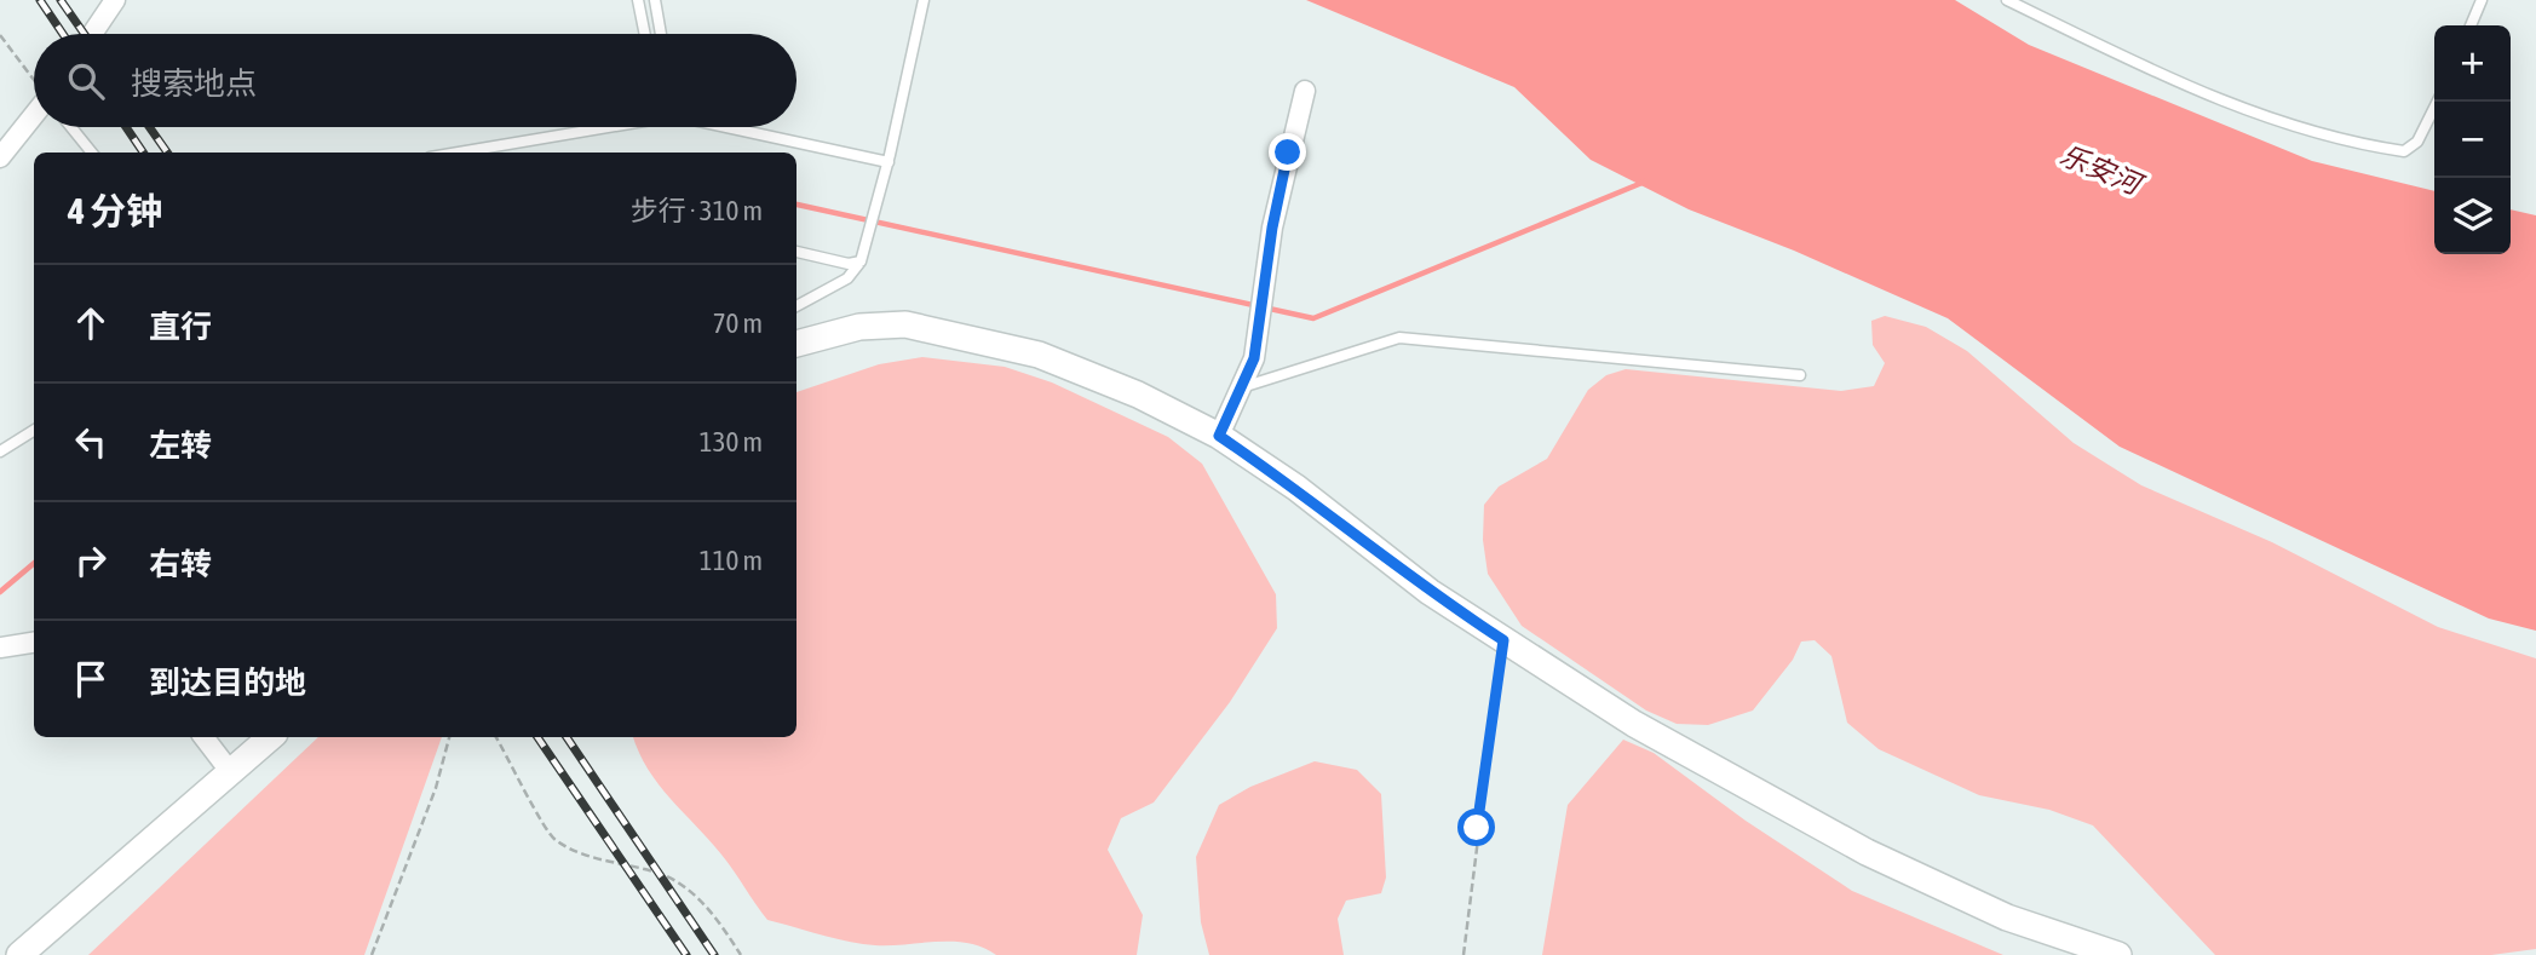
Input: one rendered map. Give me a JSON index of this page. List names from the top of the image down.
{
  "water": ["乐安河"],
  "page": {
    "map_buttons": ["+", "−"],
    "search": "搜索地点",
    "heading": ["4 分钟", "步行 · 310 m"],
    "list": [
      ["直行", "70 m"],
      ["左转", "130 m"],
      ["右转", "110 m"],
      "到达目的地"
    ]
  }
}
